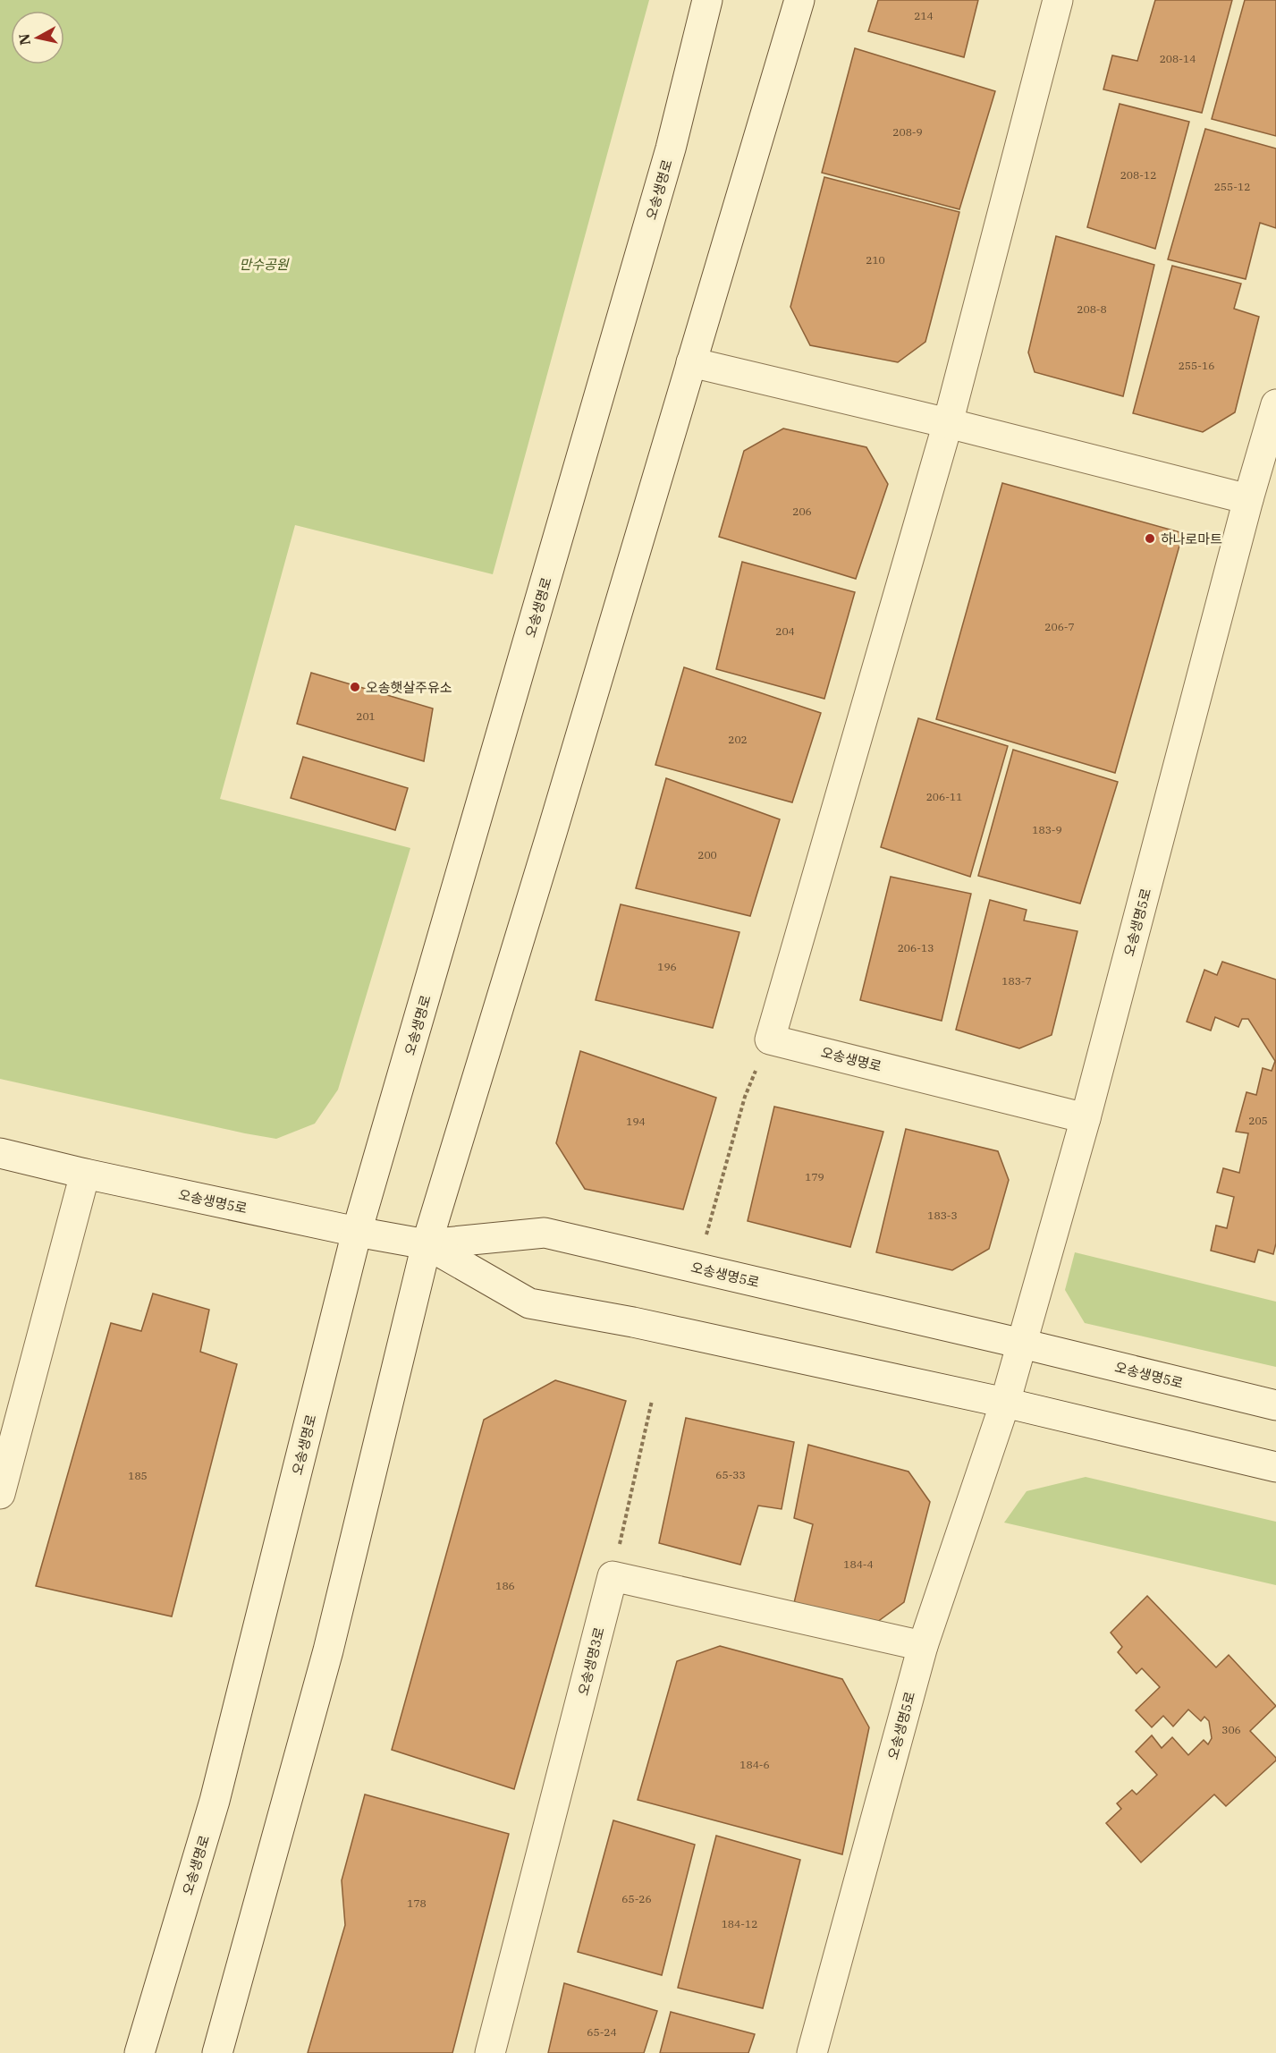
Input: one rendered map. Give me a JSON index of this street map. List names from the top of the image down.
{
  "streets": {
    "street": ["오송생명로", "오송생명5로", "오송생명3로"]
  },
  "crossings": [
    ["오송생명로", "오송생명5로"]
  ],
  "parks": ["만수공원"],
  "places": ["하나로마트", "오송햇살주유소"],
  "house_numbers": [
    "214",
    "208-14",
    "208-9",
    "208-12",
    "255-12",
    "210",
    "208-8",
    "255-16",
    "206",
    "206-7",
    "204",
    "201",
    "202",
    "206-11",
    "183-9",
    "200",
    "206-13",
    "196",
    "183-7",
    "205",
    "194",
    "179",
    "183-3",
    "65-33",
    "185",
    "184-4",
    "186",
    "306",
    "184-6",
    "65-26",
    "178",
    "184-12",
    "65-24"
  ],
  "north": "left"
}
